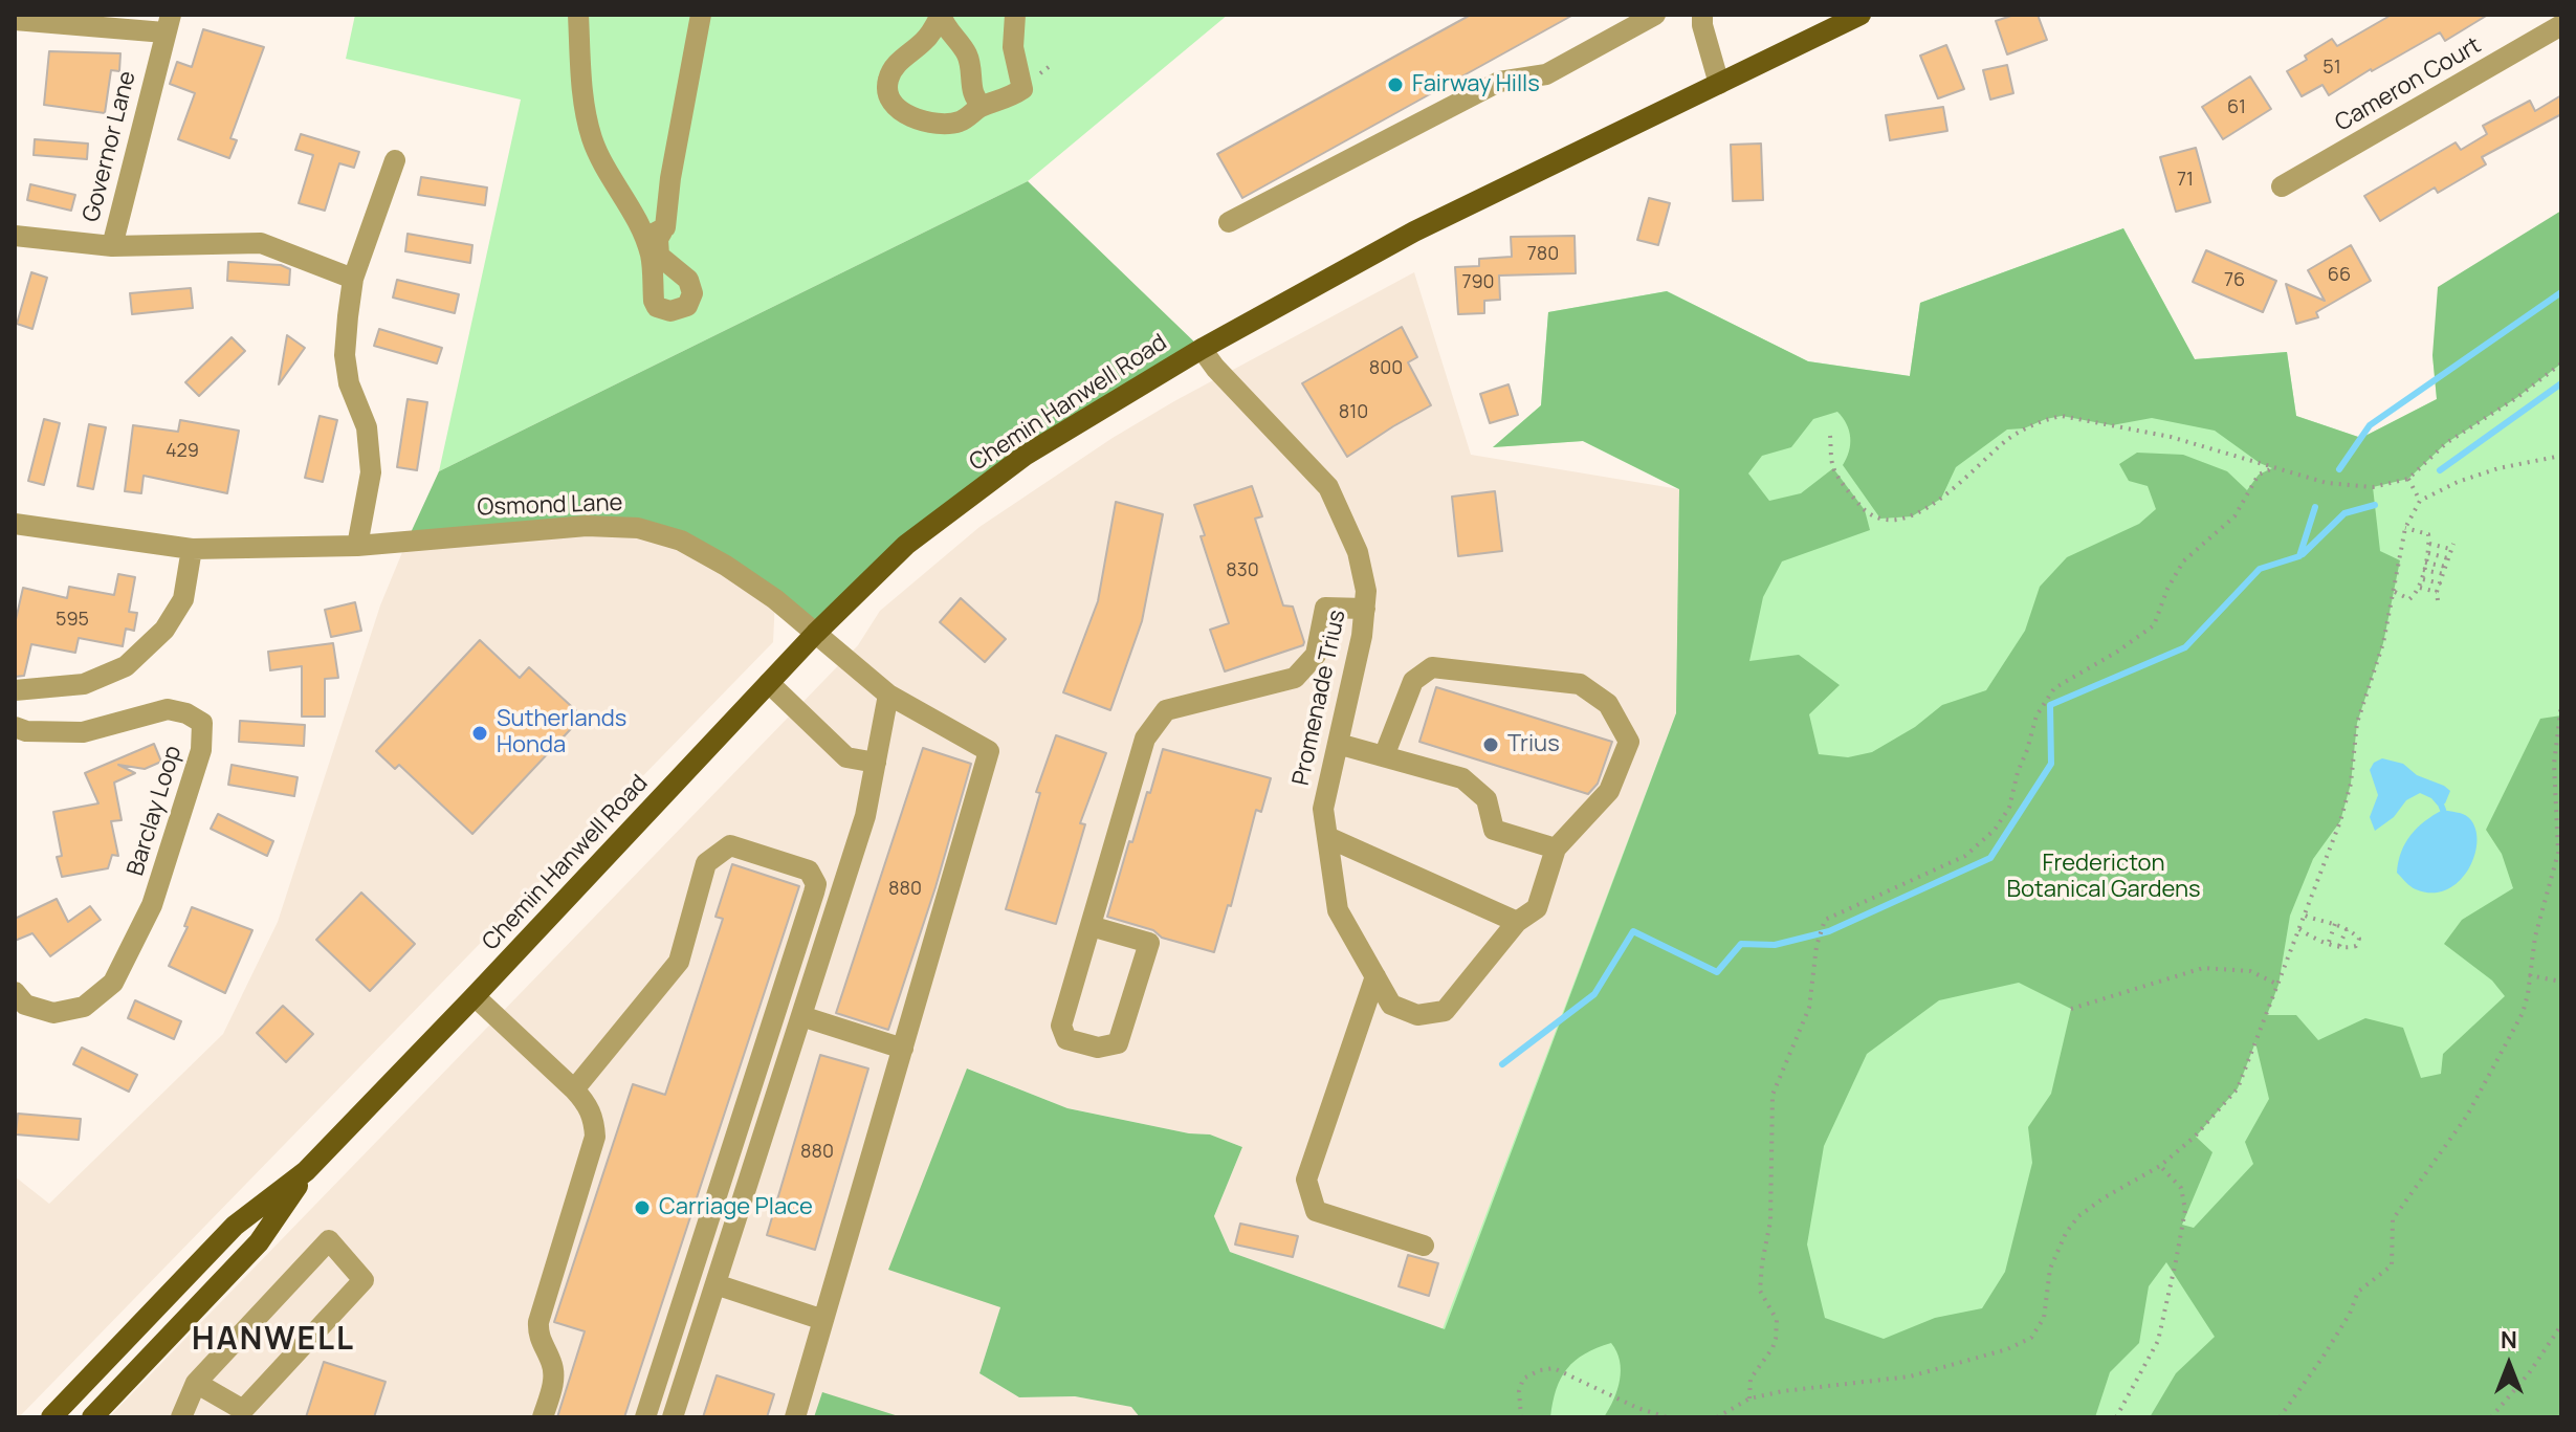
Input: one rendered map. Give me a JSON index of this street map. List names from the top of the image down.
{
  "streets": {
    "main road": ["Chemin Hanwell Road"],
    "street": [
      "Cameron Court",
      "Governor Lane",
      "Osmond Lane",
      "Promenade Trius",
      "Barclay Loop"
    ]
  },
  "crossings": [
    ["Chemin Hanwell Road", "Osmond Lane"],
    ["Chemin Hanwell Road", "Promenade Trius"]
  ],
  "districts": ["HANWELL"],
  "parks": ["Fredericton Botanical Gardens"],
  "places": [
    "Fairway Hills",
    "Sutherlands Honda",
    "Trius",
    "Carriage Place"
  ],
  "house_numbers": [
    "51",
    "61",
    "71",
    "780",
    "66",
    "76",
    "790",
    "800",
    "810",
    "429",
    "830",
    "595",
    "880",
    "880"
  ],
  "north": "top"
}
